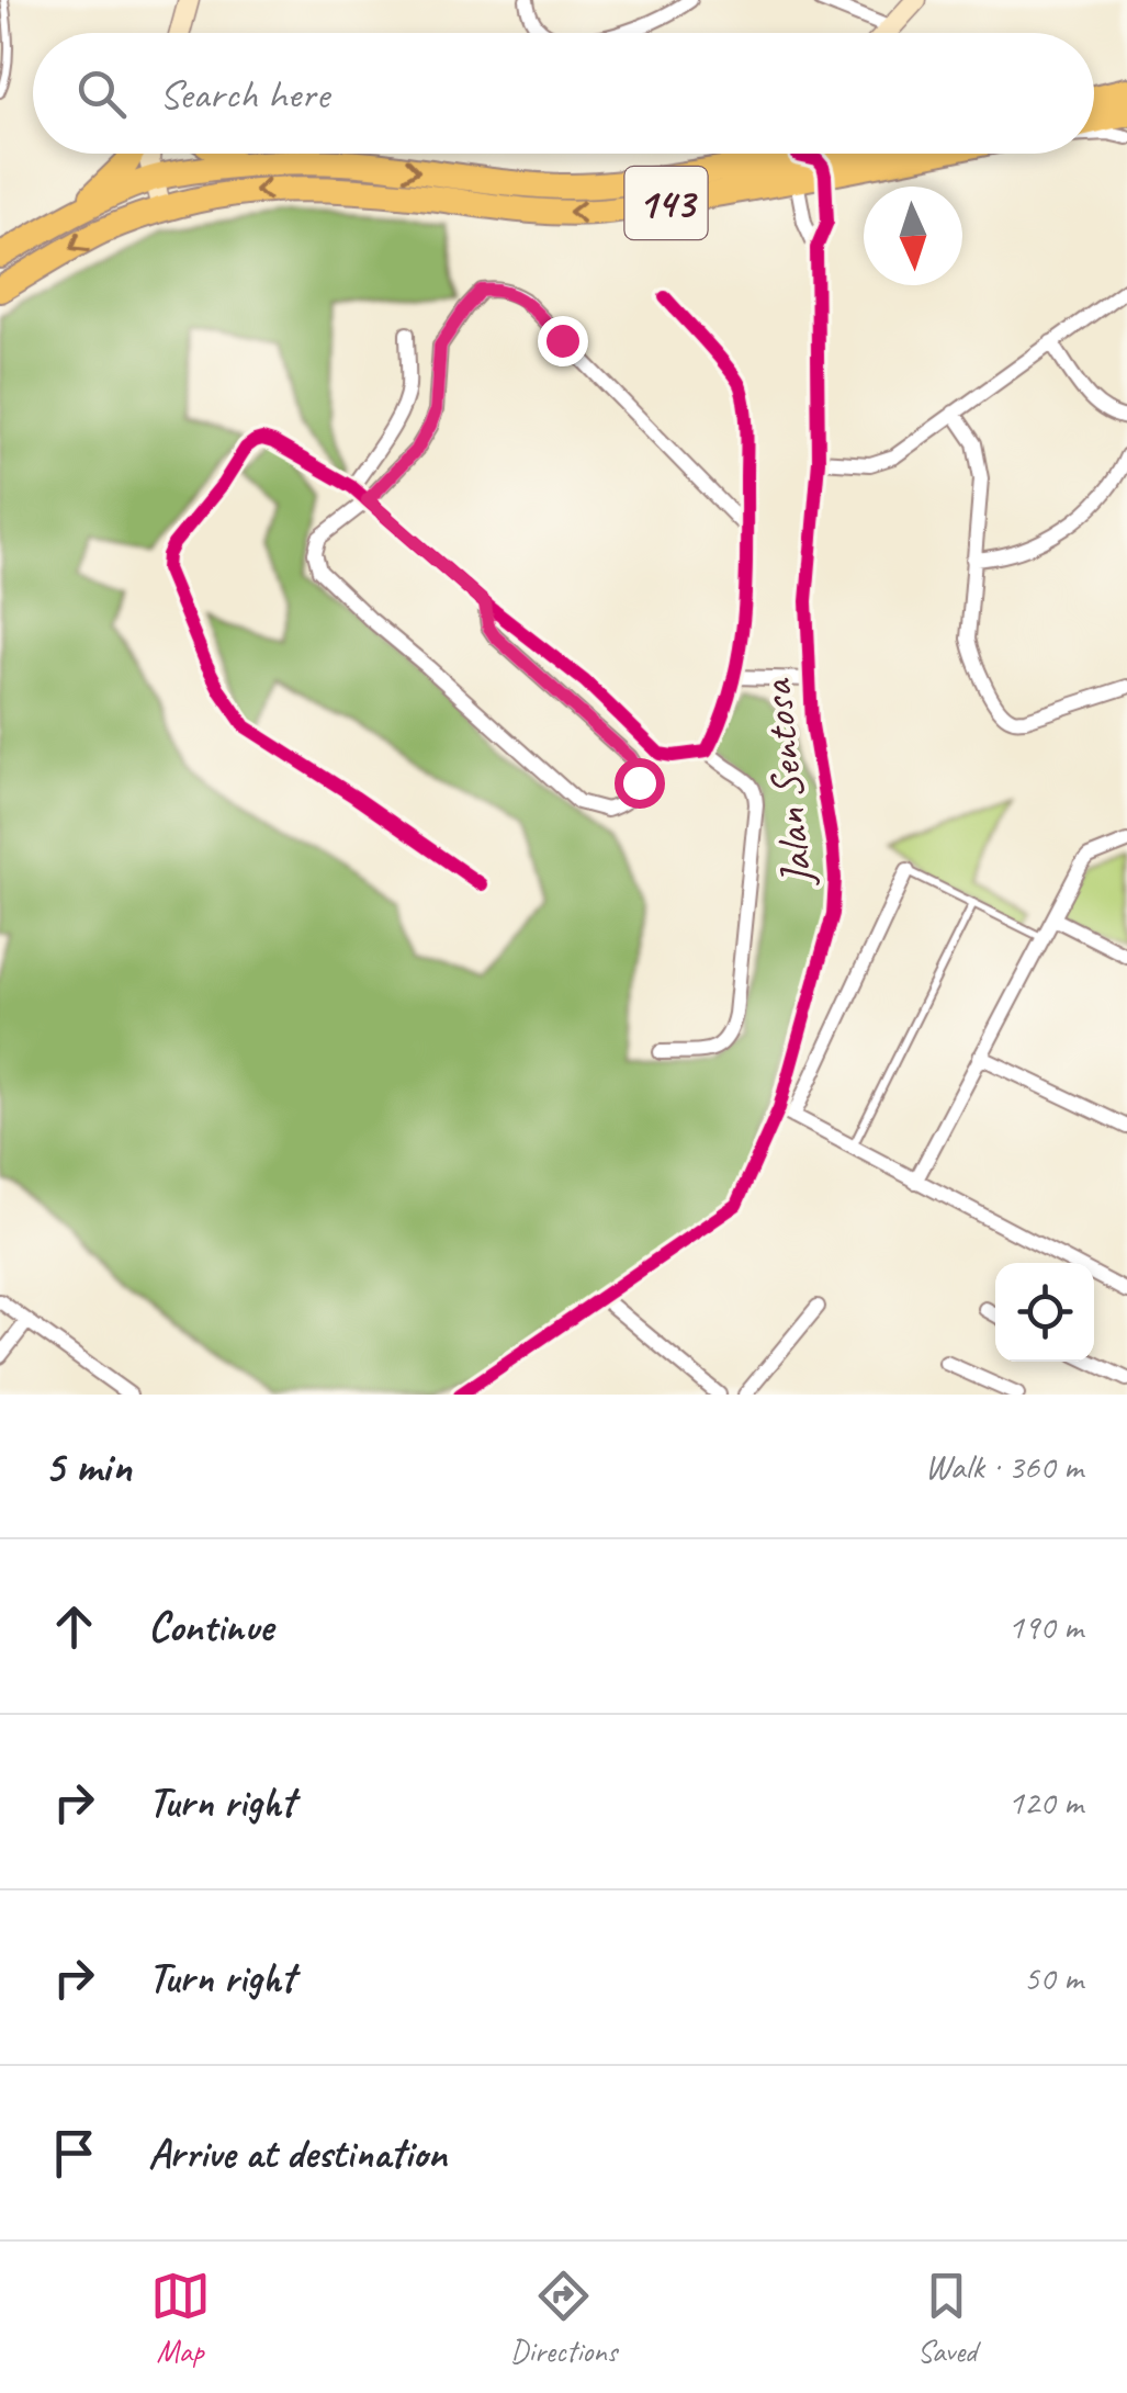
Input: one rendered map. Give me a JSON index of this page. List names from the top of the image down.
{
  "streets": {
    "highway": ["143"],
    "street": ["Jalan Sentosa"]
  },
  "crossings": [
    ["143", "Jalan Sentosa"]
  ],
  "north": "bottom",
  "page": {
    "search": "Search here",
    "heading": ["5 min", "Walk · 360 m"],
    "list": [
      ["Continue", "190 m"],
      ["Turn right", "120 m"],
      ["Turn right", "50 m"],
      "Arrive at destination"
    ],
    "nav": ["Map", "Directions", "Saved"]
  }
}
